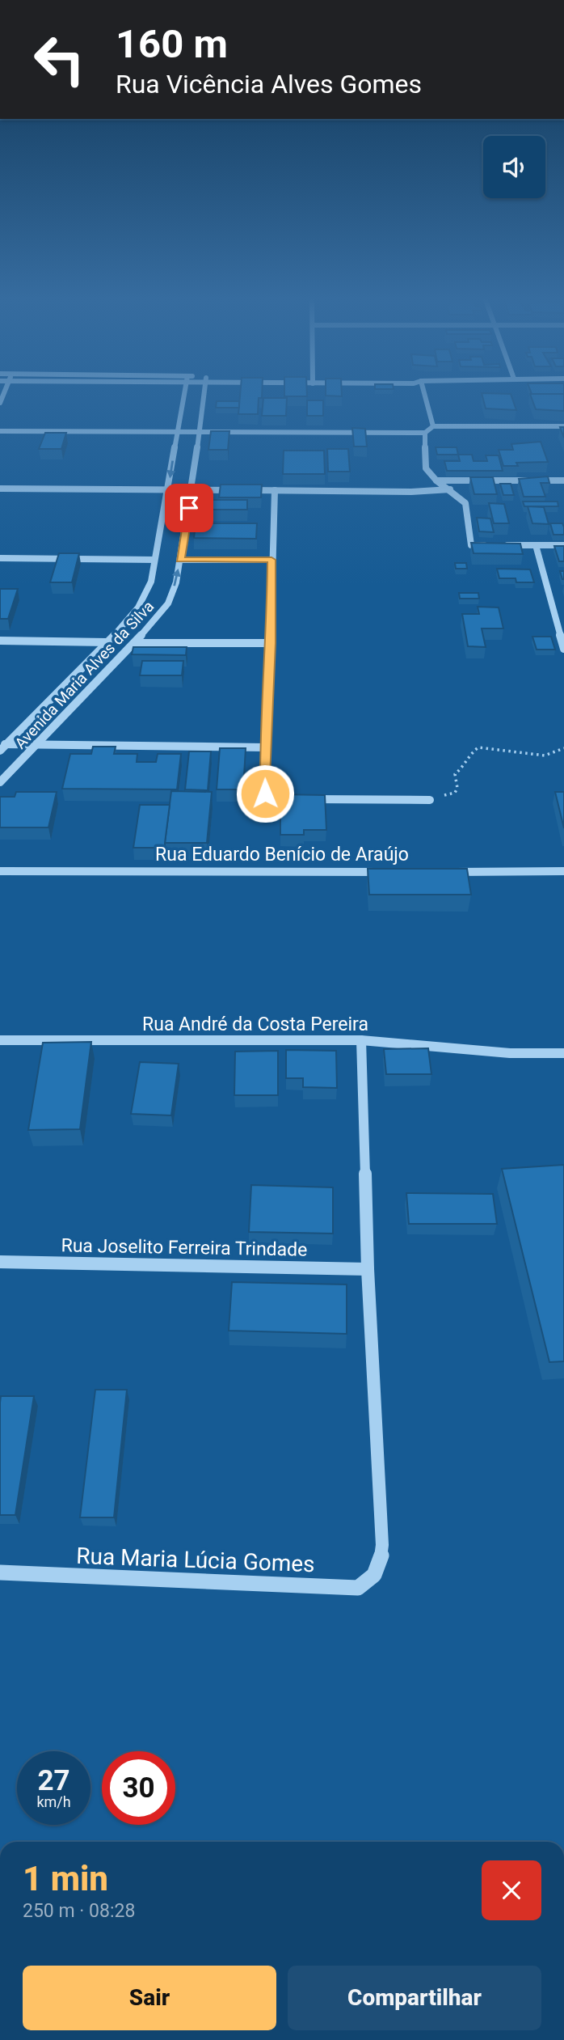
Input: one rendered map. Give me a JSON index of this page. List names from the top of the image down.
{
  "streets": {
    "street": [
      "Avenida Maria Alves da Silva",
      "Rua Eduardo Benício de Araújo",
      "Rua André da Costa Pereira",
      "Rua Joselito Ferreira Trindade",
      "Rua Maria Lúcia Gomes"
    ]
  },
  "crossings": [
    ["Rua Joselito Ferreira Trindade", "Rua Maria Lúcia Gomes"]
  ],
  "page": {
    "turn": ["160 m", "Rua Vicência Alves Gomes"],
    "speed": "27 km/h",
    "limit": "30",
    "heading": ["1 min", "250 m · 08:28"],
    "buttons": ["Sair", "Compartilhar"]
  }
}
